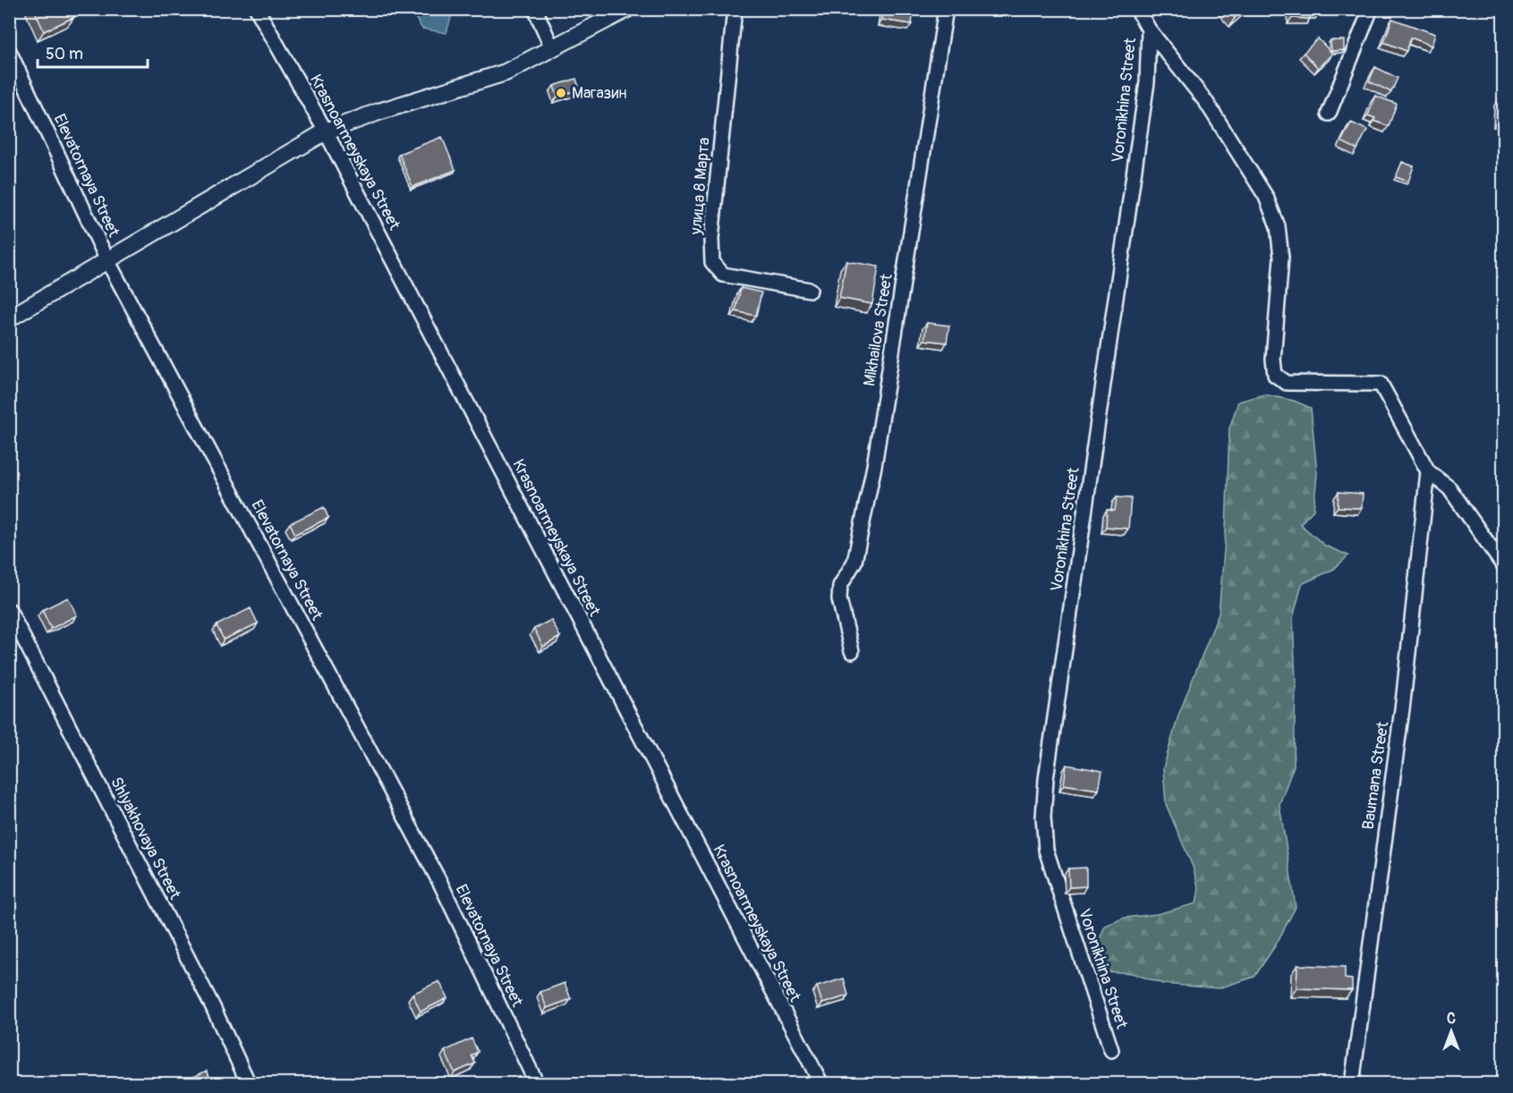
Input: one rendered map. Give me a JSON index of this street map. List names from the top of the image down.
{
  "streets": {
    "street": [
      "Voronikhina Street",
      "Krasnoarmeyskaya Street",
      "Elevatornaya Street",
      "улица 8 Марта",
      "Mikhailova Street",
      "Baumana Street",
      "Shlyakhovaya Street"
    ]
  },
  "places": ["Магазин"],
  "scale_bar": "50 m",
  "north": "top"
}
